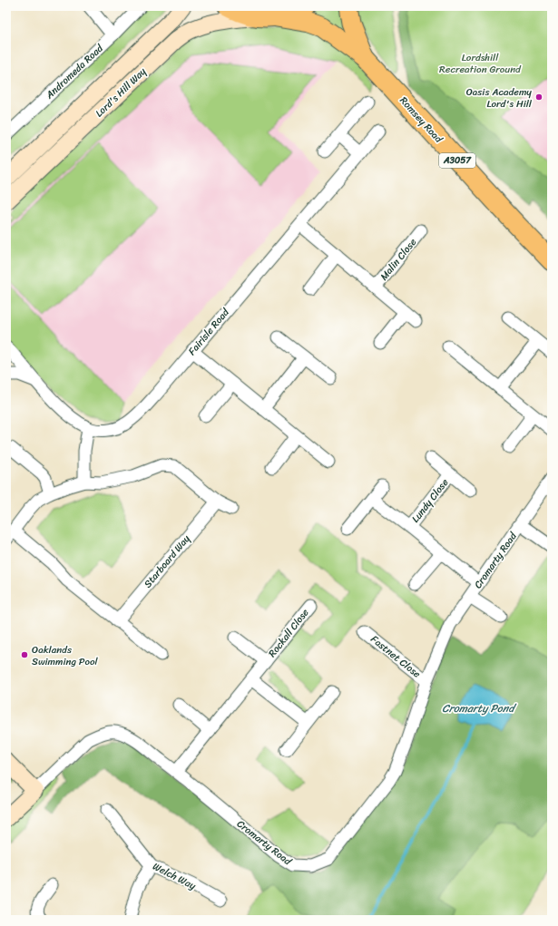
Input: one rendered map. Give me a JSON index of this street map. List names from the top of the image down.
{
  "streets": {
    "main road": ["Romsey Road", "A3057"],
    "street": [
      "Andromeda Road",
      "Lord's Hill Way",
      "Malin Close",
      "Fairisle Road",
      "Lundy Close",
      "Cromarty Road",
      "Starboard Way",
      "Rockall Close",
      "Fastnet Close",
      "Welch Way"
    ]
  },
  "crossings": [
    ["Malin Close", "Fairisle Road"],
    ["Lundy Close", "Cromarty Road"],
    ["Cromarty Road", "Rockall Close"],
    ["Cromarty Road", "Fastnet Close"]
  ],
  "water": ["Cromarty Pond"],
  "parks": ["Lordshill Recreation Ground"],
  "places": ["Oasis Academy Lord's Hill", "Oaklands Swimming Pool"]
}
